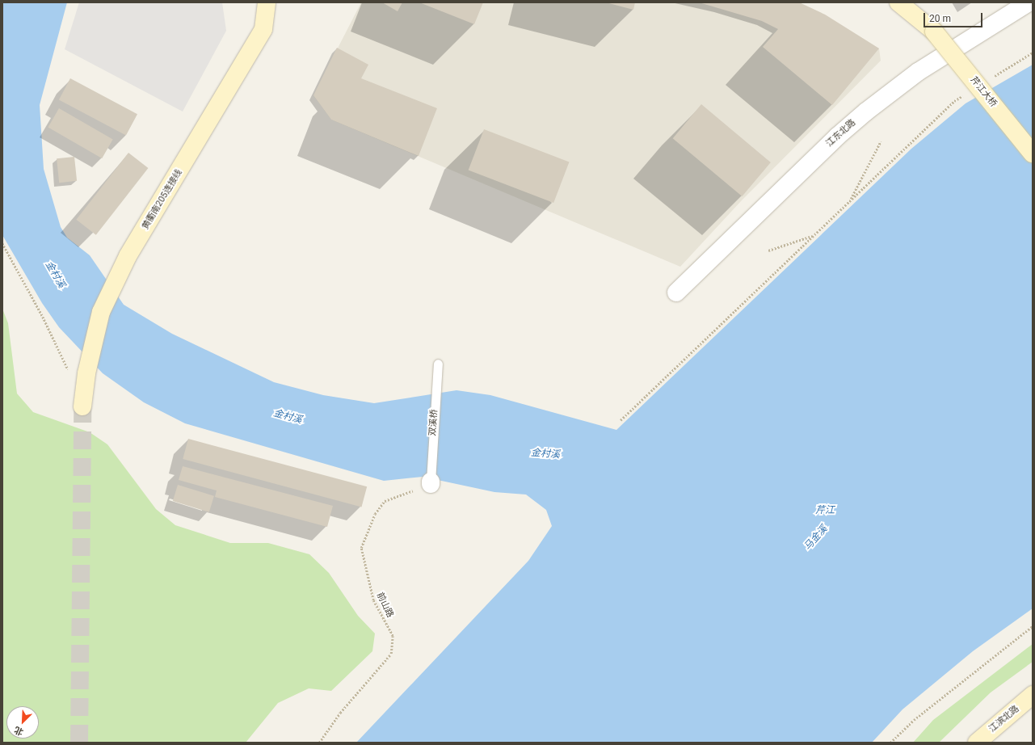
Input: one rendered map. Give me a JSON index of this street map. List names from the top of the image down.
{
  "streets": {
    "main road": ["芹江大桥", "黄衢南205连接线", "江滨北路"],
    "street": ["江东北路"],
    "lane": ["双溪桥"],
    "path": ["前山路"]
  },
  "crossings": [
    ["双溪桥", "前山路"]
  ],
  "water": ["金村溪", "芹江", "马金溪"],
  "scale_bar": "20 m",
  "north": "bottom left"
}
